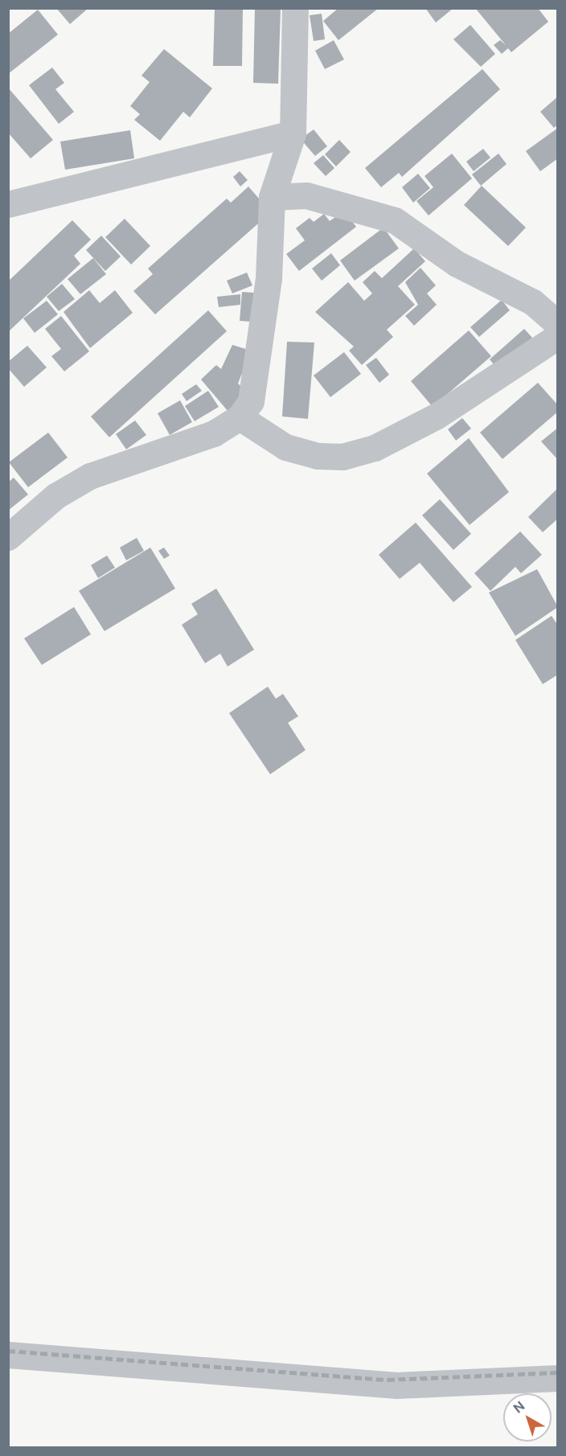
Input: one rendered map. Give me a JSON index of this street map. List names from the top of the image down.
{
  "north": "top left"
}
